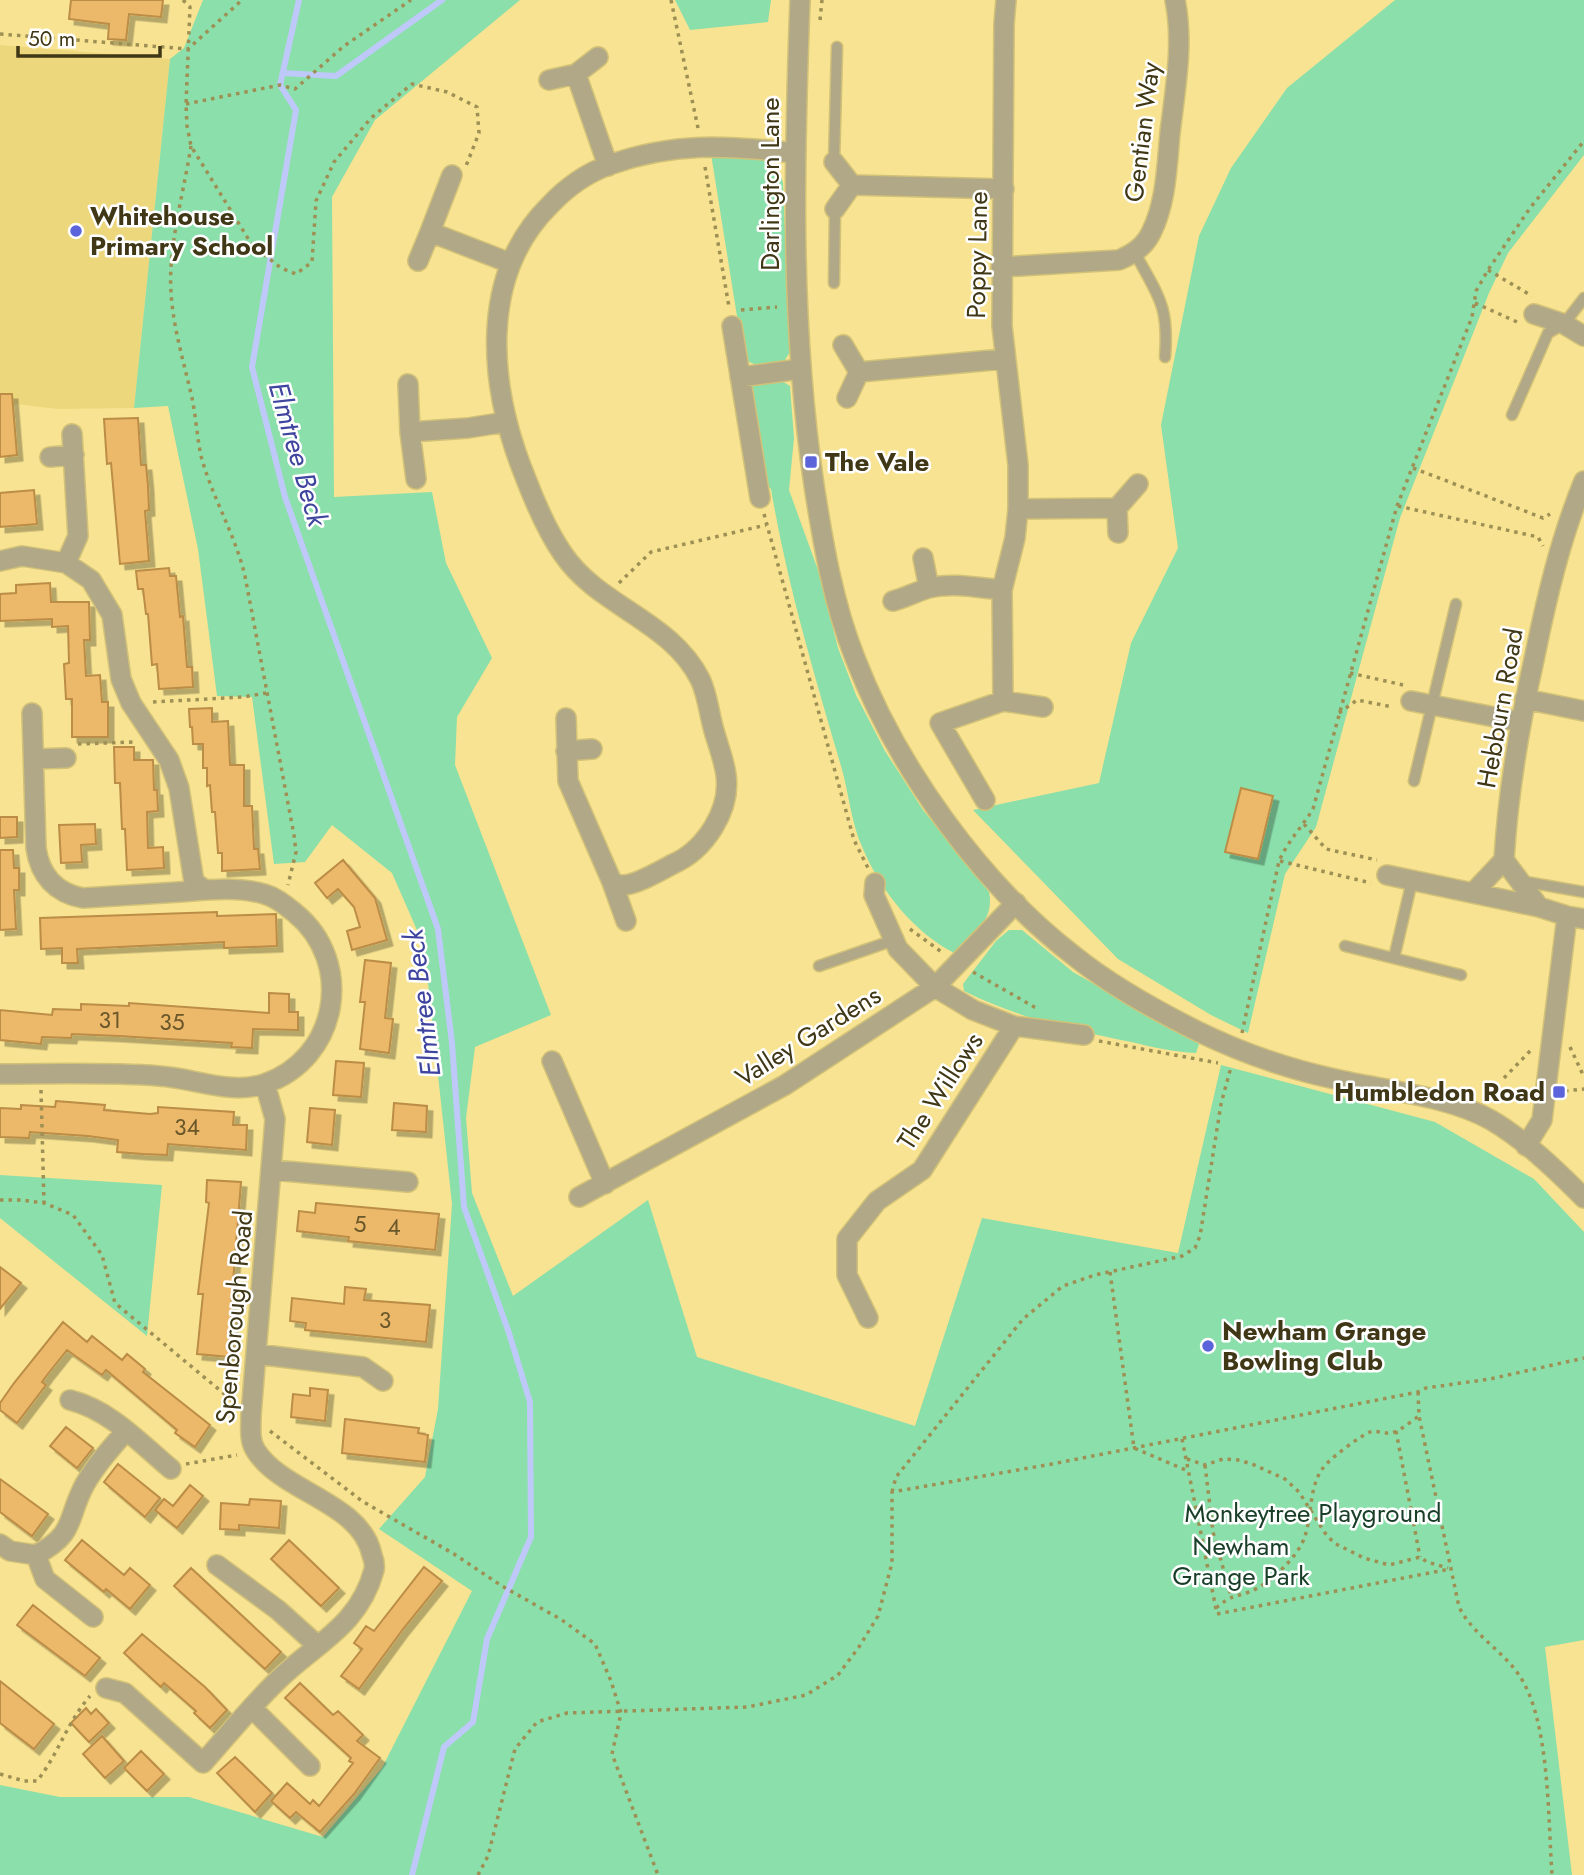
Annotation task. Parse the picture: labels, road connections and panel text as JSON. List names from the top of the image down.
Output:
{
  "streets": {
    "street": [
      "Gentian Way",
      "Darlington Lane",
      "Poppy Lane",
      "Hebburn Road",
      "Valley Gardens",
      "The Willows",
      "Spenborough Road"
    ]
  },
  "crossings": [
    ["Darlington Lane", "Valley Gardens"]
  ],
  "water": ["Elmtree Beck"],
  "parks": ["Monkeytree Playground", "Newham Grange Park"],
  "places": {
    "other": ["Whitehouse Primary School", "Newham Grange Bowling Club"],
    "transit": ["The Vale", "Humbledon Road"]
  },
  "house_numbers": [
    "31",
    "35",
    "34",
    "5",
    "4",
    "3"
  ],
  "scale_bar": "50 m"
}
